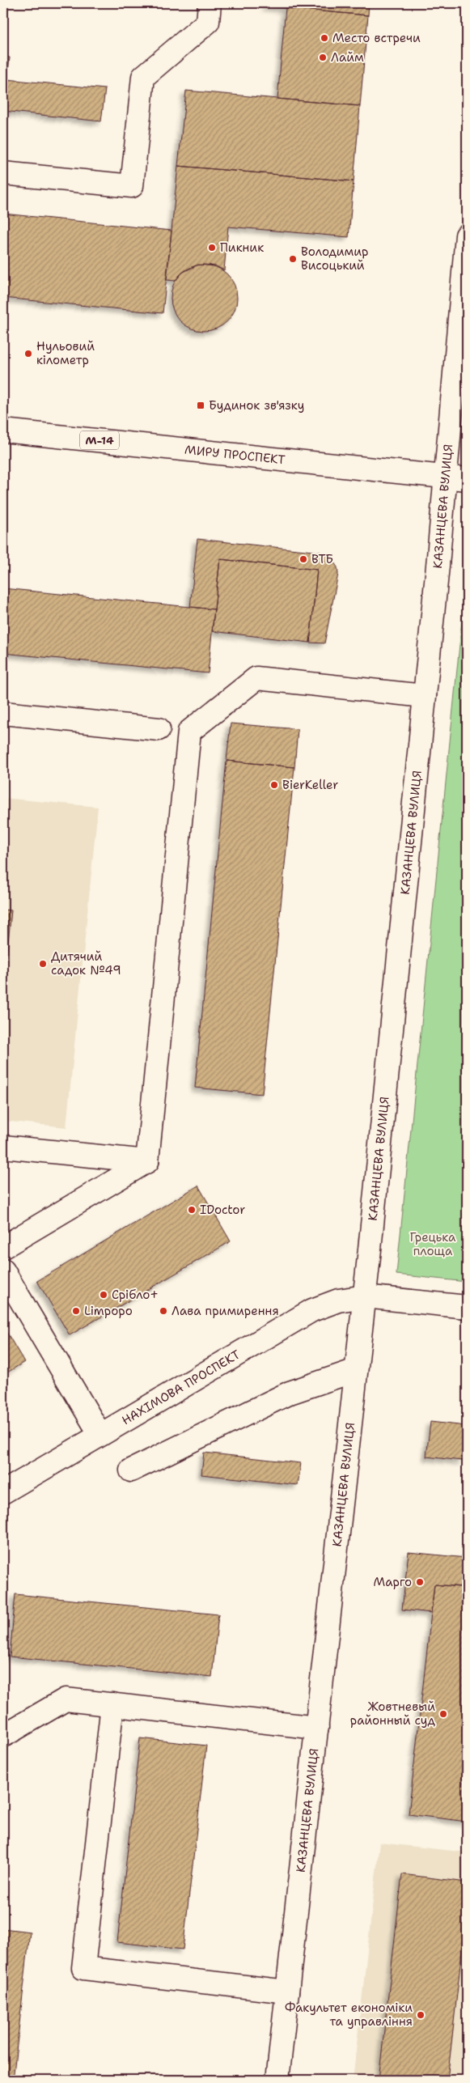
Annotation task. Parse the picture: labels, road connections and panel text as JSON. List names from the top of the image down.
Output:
{
  "streets": {
    "main road": [
      "М-14",
      "МИРУ ПРОСПЕКТ",
      "КАЗАНЦЕВА ВУЛИЦЯ",
      "НАХІМОВА ПРОСПЕКТ"
    ]
  },
  "crossings": [
    ["МИРУ ПРОСПЕКТ", "КАЗАНЦЕВА ВУЛИЦЯ"],
    ["КАЗАНЦЕВА ВУЛИЦЯ", "НАХІМОВА ПРОСПЕКТ"]
  ],
  "parks": ["Грецька площа"],
  "places": {
    "other": [
      "Место встречи",
      "Лайм",
      "Пикник",
      "Володимир Висоцький",
      "Нульовий кілометр",
      "ВТБ",
      "BierKeller",
      "Дитячий садок №49",
      "IDoctor",
      "Срібло+",
      "Limpopo",
      "Лава примирення",
      "Марго",
      "Жовтневый районный суд",
      "Факультет економіки та управління"
    ],
    "transit": ["Будинок зв'язку"]
  }
}
